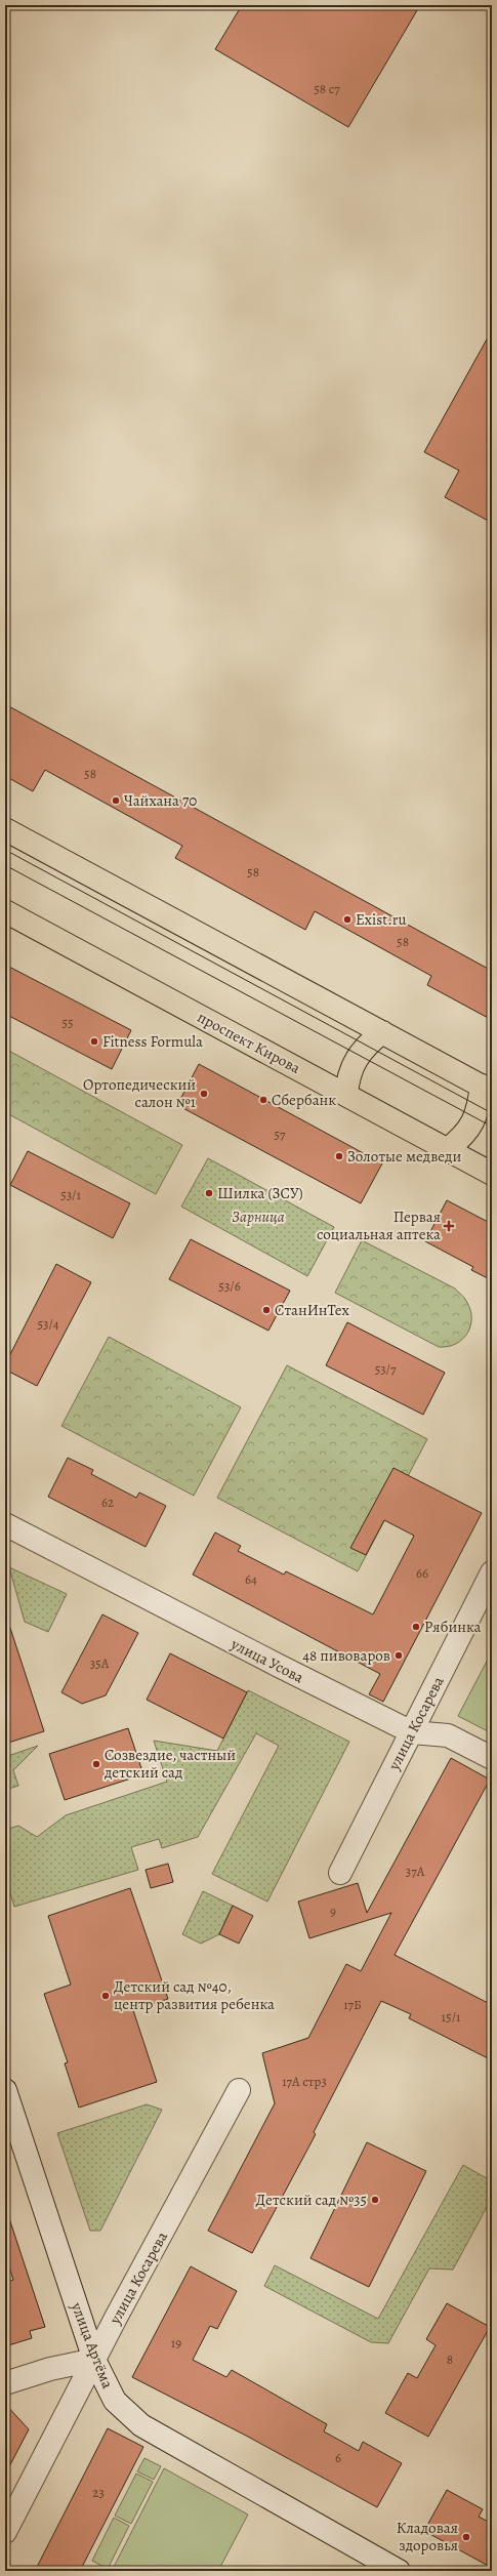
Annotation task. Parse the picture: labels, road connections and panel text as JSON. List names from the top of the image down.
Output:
{
  "streets": {
    "main road": ["проспект Кирова"],
    "street": ["улица Усова", "улица Косарева", "улица Артёма"]
  },
  "crossings": [
    ["улица Усова", "улица Косарева"],
    ["улица Косарева", "улица Артёма"]
  ],
  "parks": ["Зарница"],
  "places": {
    "other": [
      "Чайхана 70",
      "Exist.ru",
      "Fitness Formula",
      "Ортопедический салон №1",
      "Сбербанк",
      "Золотые медведи",
      "Шилка (ЗСУ)",
      "СтанИнТех",
      "Рябинка",
      "48 пивоваров",
      "Созвездие, частный детский сад",
      "Детский сад №40, центр развития ребенка",
      "Детский сад №35",
      "Кладовая здоровья"
    ],
    "health": ["Первая социальная аптека"]
  },
  "house_numbers": [
    "58 с7",
    "58",
    "58",
    "58",
    "55",
    "57",
    "53/1",
    "53/6",
    "53/4",
    "53/7",
    "62",
    "66",
    "64",
    "35А",
    "37А",
    "9",
    "17Б",
    "15/1",
    "17А стр3",
    "19",
    "8",
    "6",
    "23"
  ]
}
